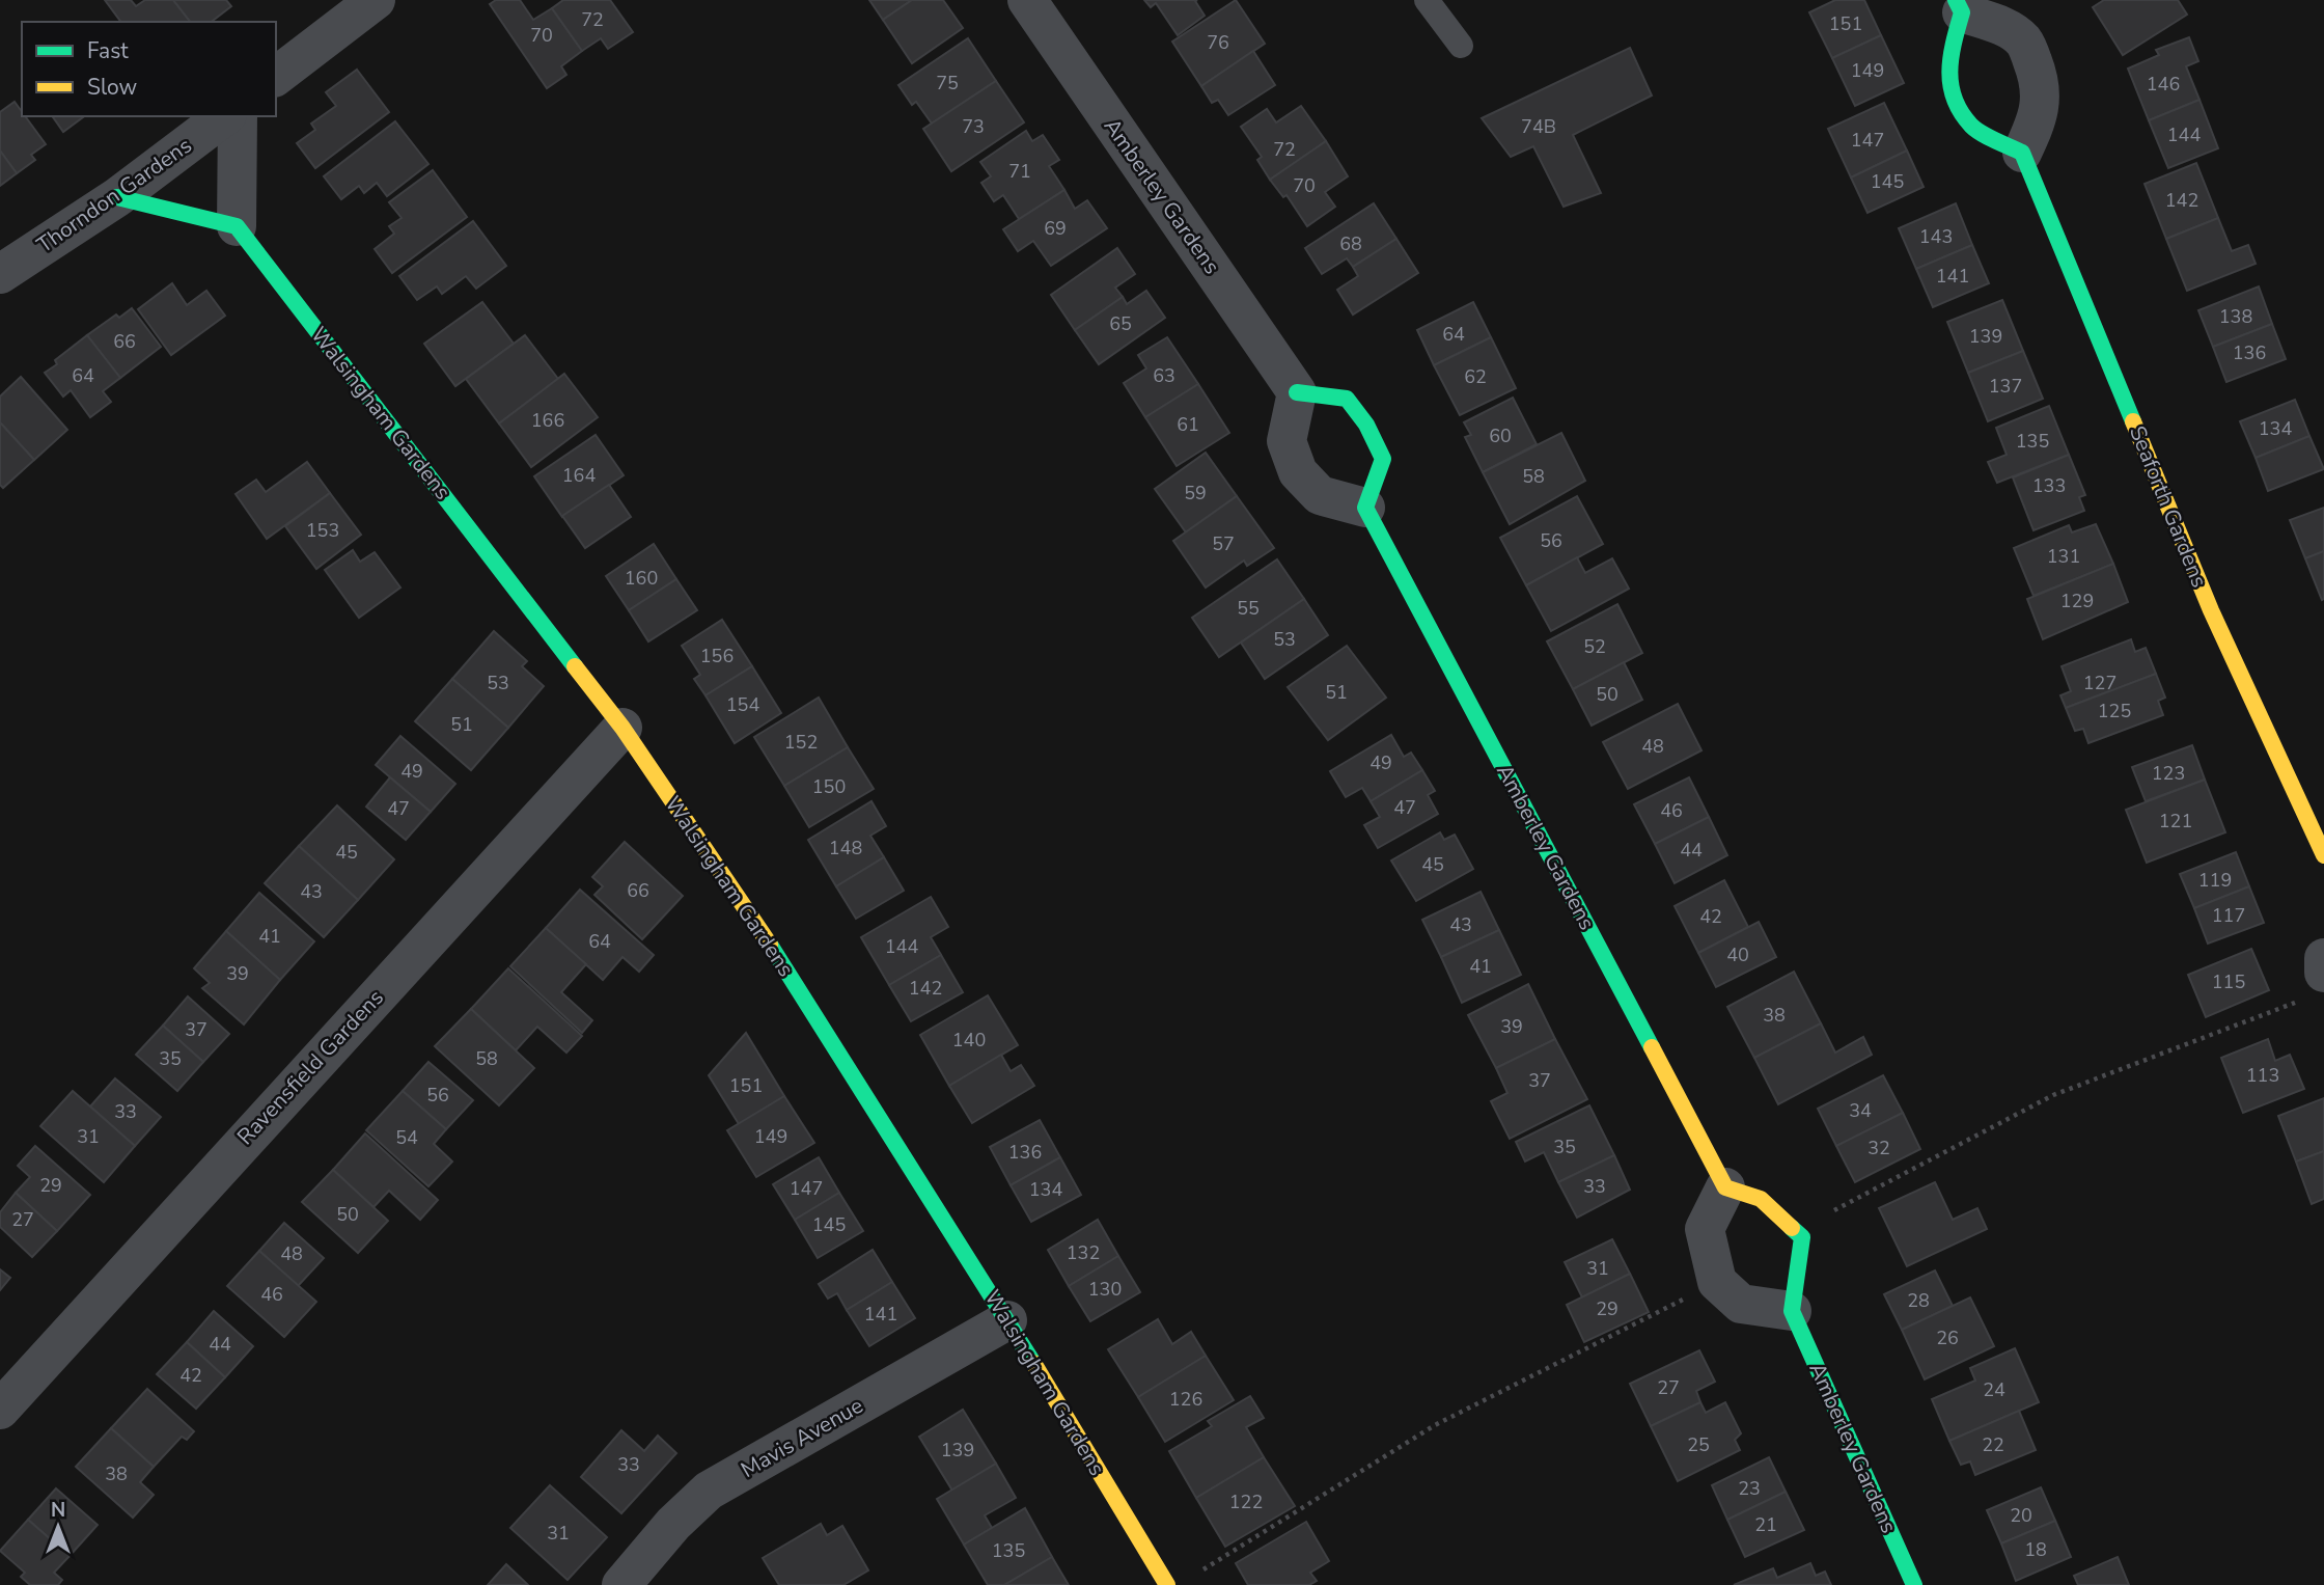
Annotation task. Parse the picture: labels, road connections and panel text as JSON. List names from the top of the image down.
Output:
{
  "streets": {
    "street": [
      "Thorndon Gardens",
      "Amberley Gardens",
      "Walsingham Gardens",
      "Seaforth Gardens",
      "Ravensfield Gardens",
      "Mavis Avenue"
    ]
  },
  "crossings": [
    ["Walsingham Gardens", "Ravensfield Gardens"],
    ["Walsingham Gardens", "Mavis Avenue"]
  ],
  "house_numbers": [
    "72",
    "151",
    "70",
    "76",
    "149",
    "75",
    "146",
    "73",
    "74B",
    "144",
    "147",
    "72",
    "71",
    "145",
    "70",
    "142",
    "69",
    "143",
    "68",
    "141",
    "138",
    "65",
    "64",
    "139",
    "66",
    "136",
    "64",
    "63",
    "62",
    "137",
    "166",
    "61",
    "134",
    "60",
    "135",
    "164",
    "58",
    "133",
    "59",
    "153",
    "56",
    "57",
    "131",
    "160",
    "129",
    "55",
    "53",
    "52",
    "156",
    "53",
    "127",
    "51",
    "50",
    "154",
    "125",
    "51",
    "152",
    "48",
    "49",
    "49",
    "123",
    "150",
    "47",
    "47",
    "46",
    "121",
    "148",
    "44",
    "45",
    "45",
    "119",
    "66",
    "43",
    "117",
    "42",
    "43",
    "41",
    "64",
    "144",
    "40",
    "41",
    "39",
    "115",
    "142",
    "38",
    "39",
    "37",
    "140",
    "35",
    "58",
    "113",
    "37",
    "151",
    "56",
    "34",
    "33",
    "31",
    "149",
    "54",
    "35",
    "32",
    "136",
    "29",
    "33",
    "147",
    "134",
    "50",
    "27",
    "145",
    "132",
    "48",
    "31",
    "130",
    "46",
    "28",
    "29",
    "141",
    "26",
    "44",
    "42",
    "27",
    "24",
    "126",
    "25",
    "22",
    "139",
    "33",
    "38",
    "23",
    "122",
    "20",
    "21",
    "31",
    "18",
    "135"
  ],
  "legend": ["Fast", "Slow"],
  "north": "top"
}
